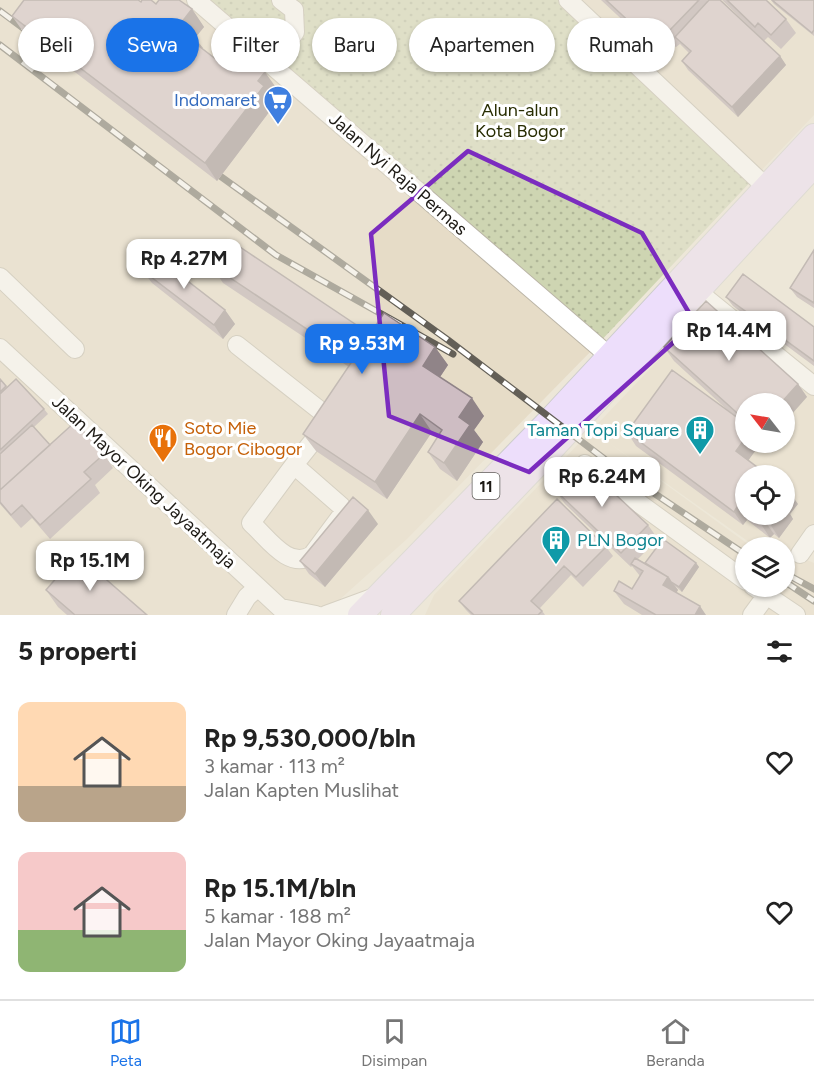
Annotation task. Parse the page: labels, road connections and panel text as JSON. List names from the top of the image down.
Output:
{
  "streets": {
    "main road": ["11"],
    "street": ["Jalan Nyi Raja Permas", "Jalan Mayor Oking Jayaatmaja"]
  },
  "parks": ["Alun-alun Kota Bogor"],
  "places": {
    "supermarket": ["Indomaret"],
    "building": ["Taman Topi Square", "PLN Bogor"],
    "restaurant": ["Soto Mie Bogor Cibogor"]
  },
  "north": "top left",
  "page": {
    "chip": [
      "Beli",
      "Sewa",
      "Filter",
      "Baru",
      "Apartemen",
      "Rumah"
    ],
    "price": [
      "Rp 4.27M",
      "Rp 14.4M",
      "Rp 9.53M",
      "Rp 6.24M",
      "Rp 15.1M"
    ],
    "heading": "5 properti",
    "list": [
      {
        "name": "Rp 9,530,000/bln",
        "note": "3 kamar · 113 m² · Jalan Kapten Muslihat"
      },
      {
        "name": "Rp 15.1M/bln",
        "note": "5 kamar · 188 m² · Jalan Mayor Oking Jayaatmaja"
      }
    ],
    "tabs": ["Peta", "Disimpan", "Beranda"]
  }
}
